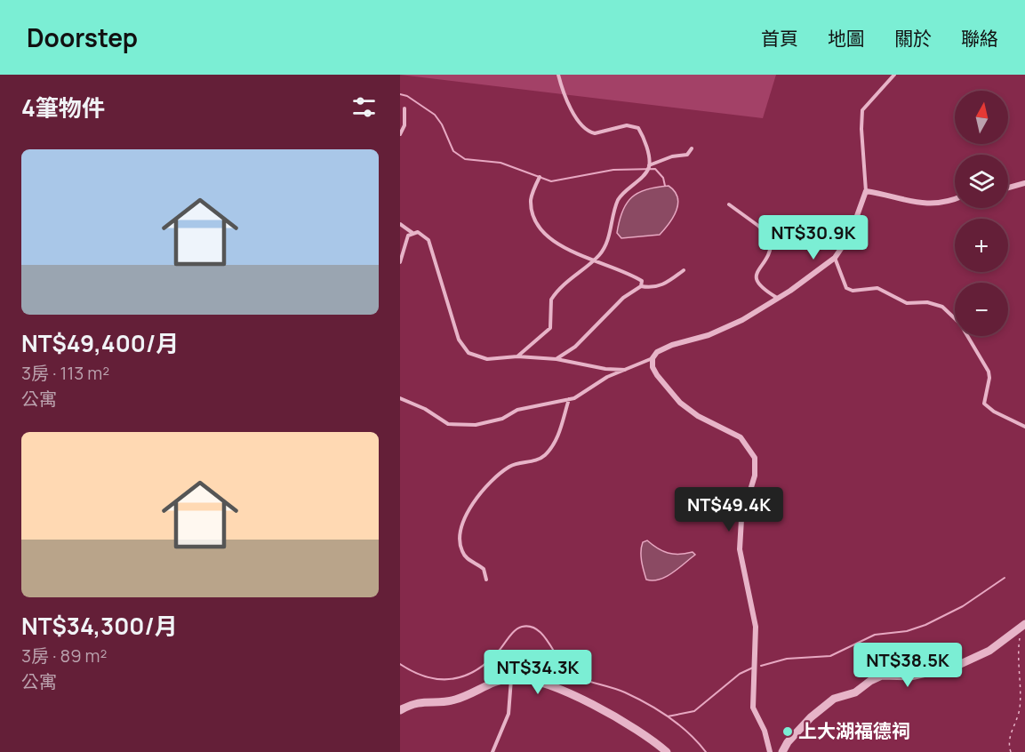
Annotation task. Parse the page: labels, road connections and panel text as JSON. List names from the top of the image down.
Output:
{
  "places": ["上大湖福德祠"],
  "north": "top",
  "page": {
    "header": "Doorstep",
    "nav": [
      "首頁",
      "地圖",
      "關於",
      "聯絡"
    ],
    "heading": "4筆物件",
    "map_buttons": ["+", "−"],
    "list": [
      {
        "name": "NT$49,400/月",
        "note": "3房 · 113 m² · 公寓"
      },
      {
        "name": "NT$34,300/月",
        "note": "3房 · 89 m² · 公寓"
      }
    ],
    "price": [
      "NT$30.9K",
      "NT$49.4K",
      "NT$38.5K",
      "NT$34.3K"
    ]
  }
}
